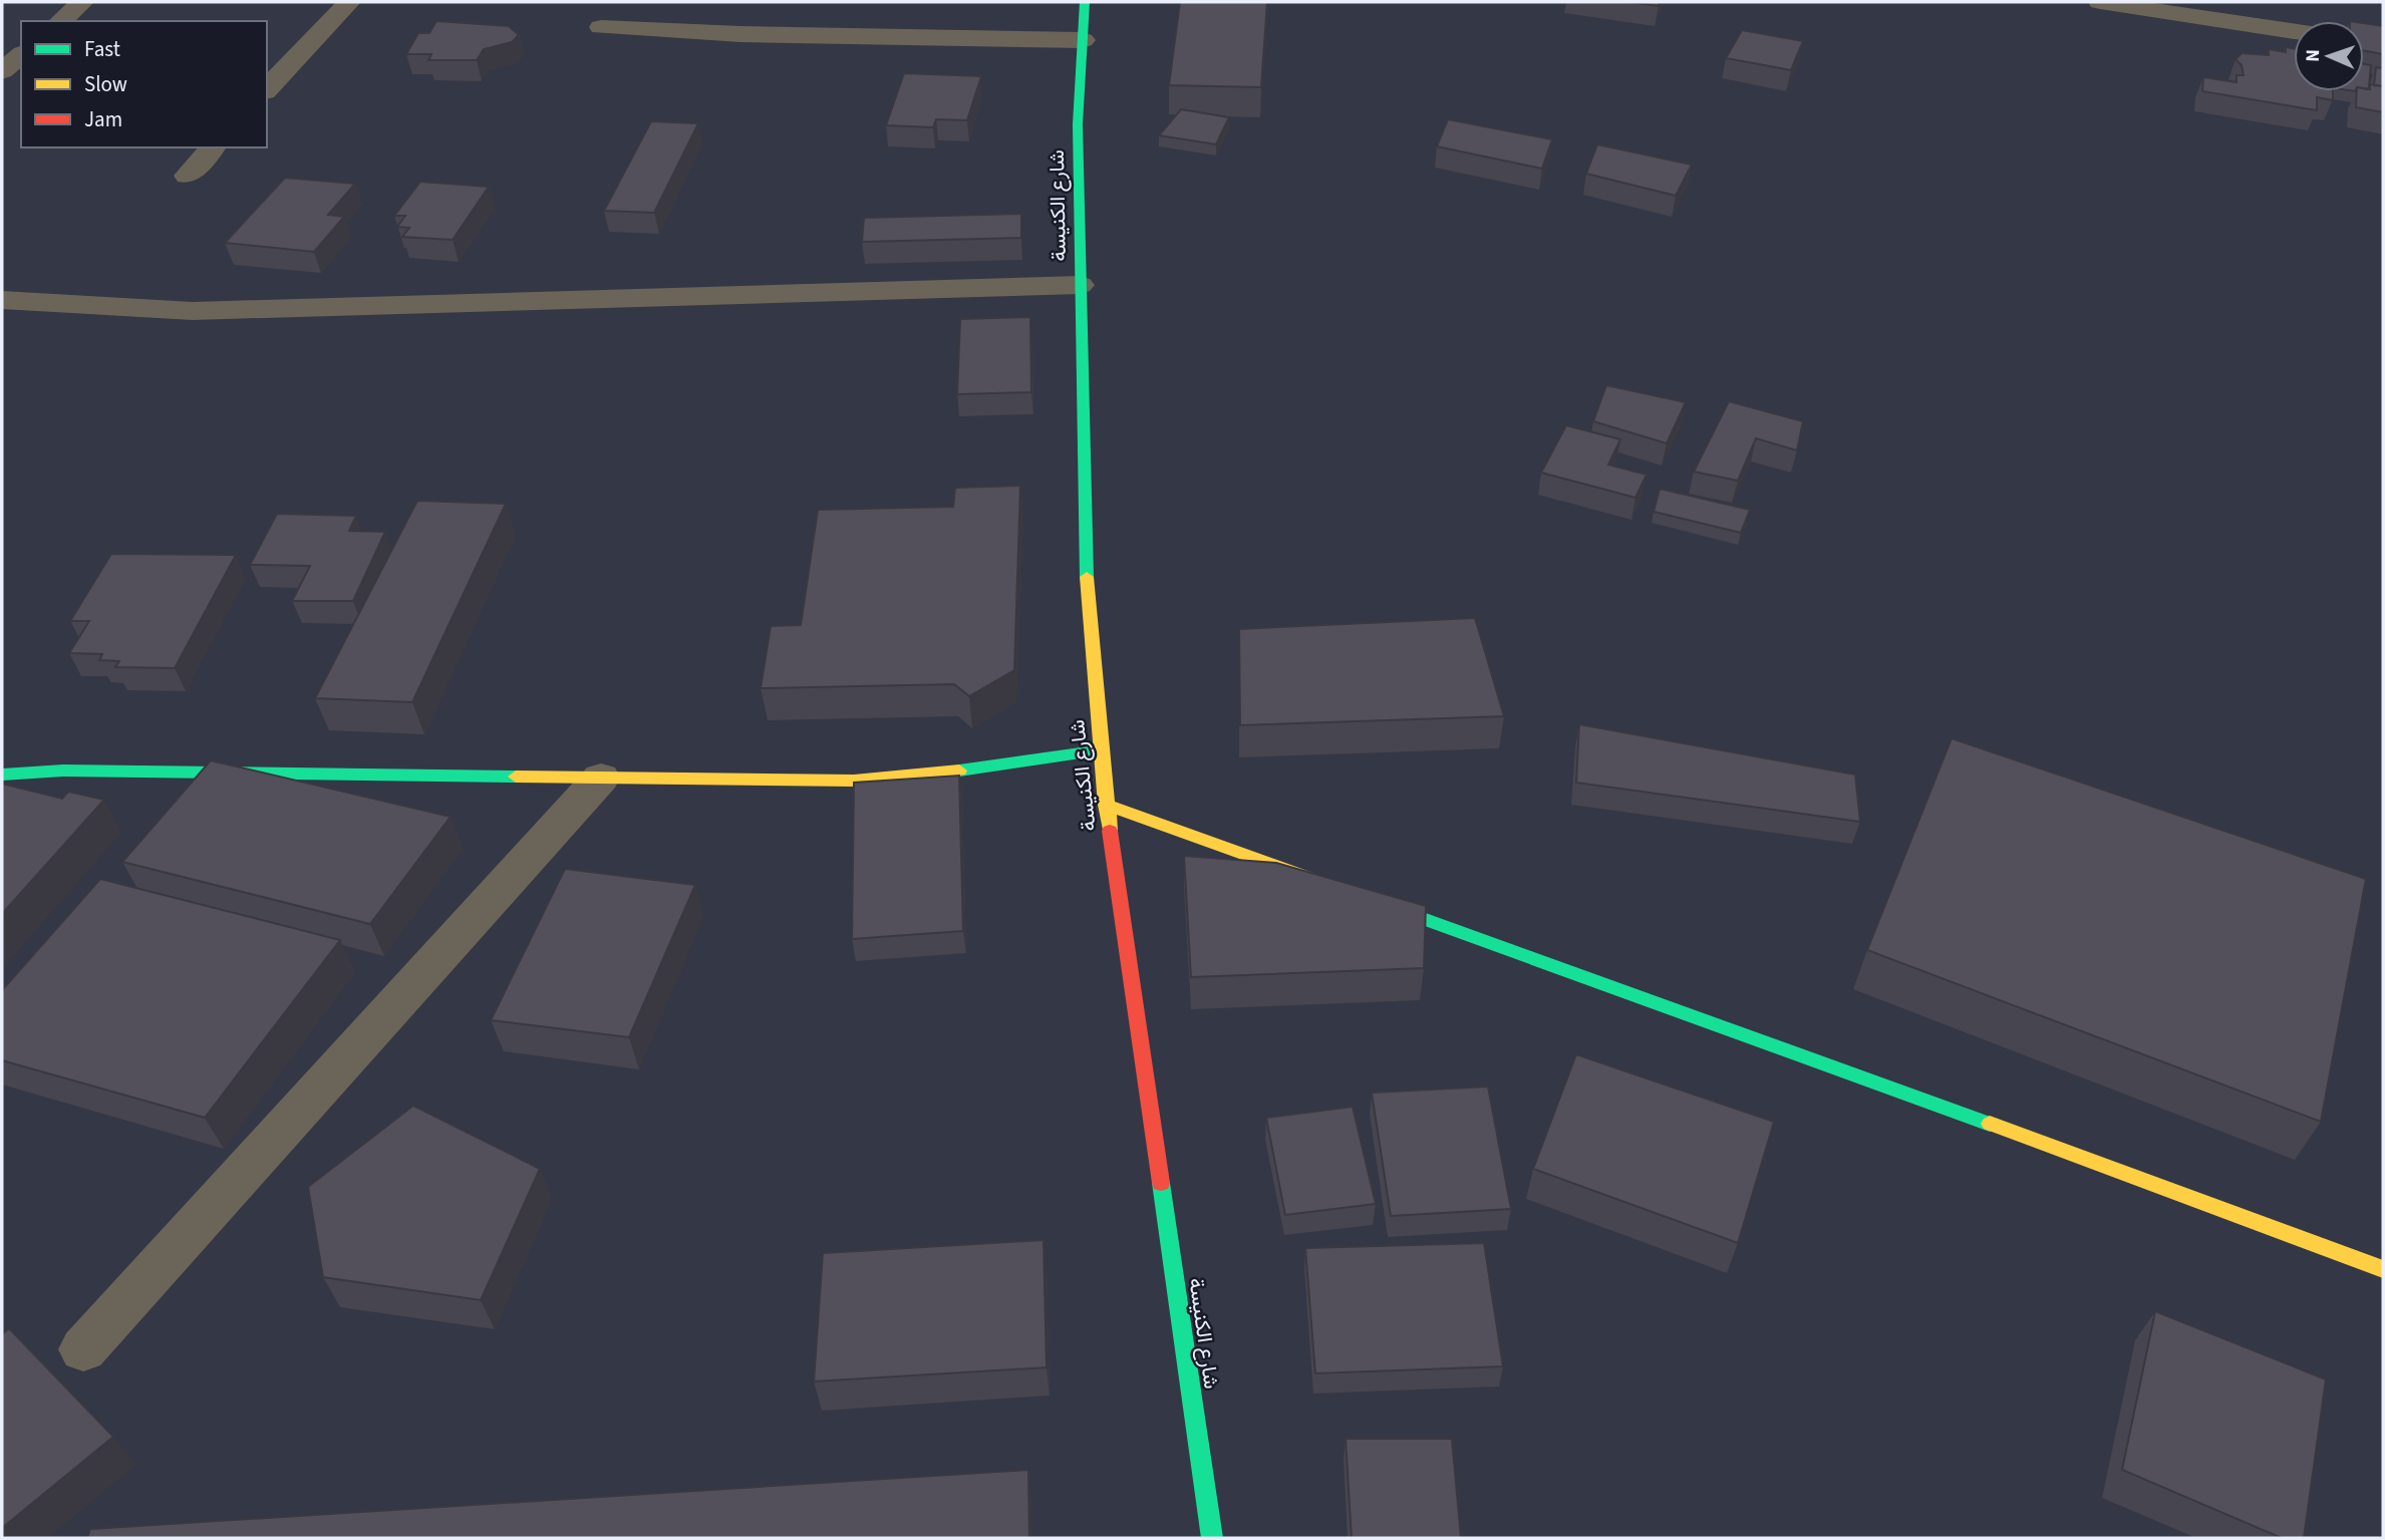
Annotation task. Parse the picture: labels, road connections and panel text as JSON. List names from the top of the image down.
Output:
{
  "streets": {
    "main road": ["شارع الكنيسة"]
  },
  "legend": ["Fast", "Slow", "Jam"],
  "north": "left"
}
